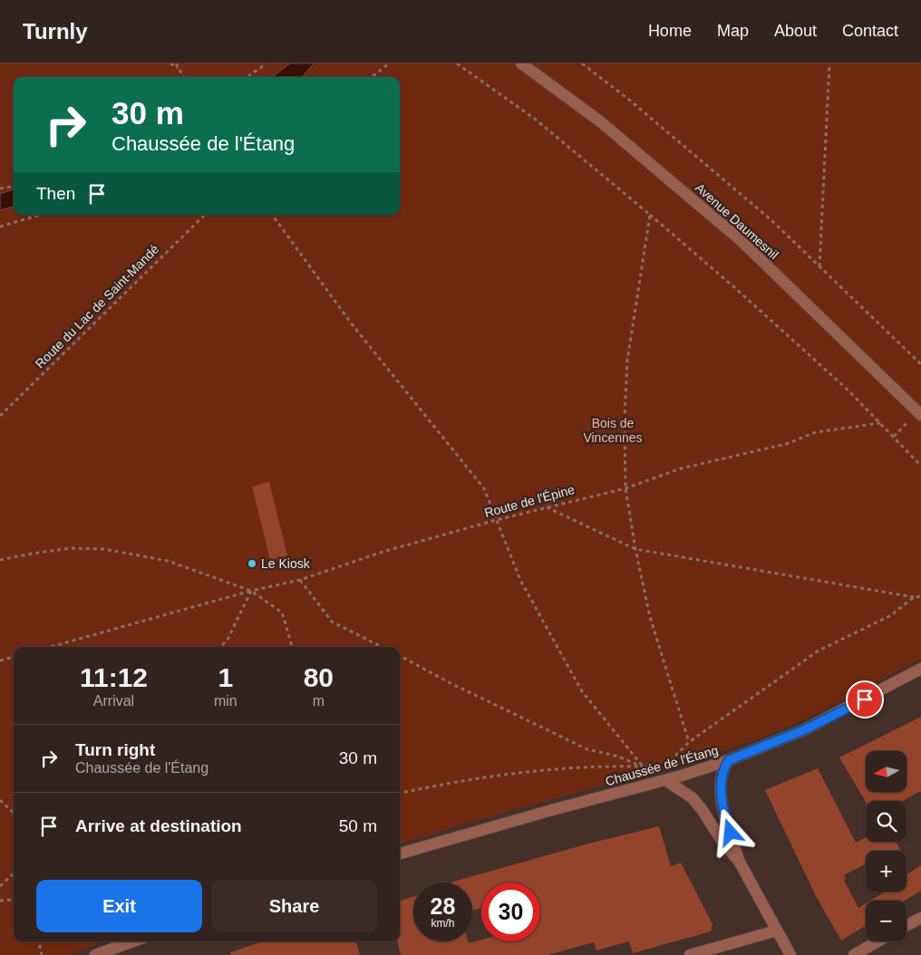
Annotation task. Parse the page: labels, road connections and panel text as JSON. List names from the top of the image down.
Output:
{
  "streets": {
    "street": ["Avenue Daumesnil", "Chaussée de l'Étang"],
    "path": ["Route du Lac de Saint-Mandé", "Route de l'Épine"]
  },
  "parks": ["Bois de Vincennes"],
  "places": ["Le Kiosk"],
  "north": "left",
  "page": {
    "header": "Turnly",
    "nav": [
      "Home",
      "Map",
      "About",
      "Contact"
    ],
    "turn": ["30 m", "Chaussée de l'Étang"],
    "then": "Then",
    "eta": [
      "11:12",
      "Arrival",
      "1",
      "min",
      "80",
      "m"
    ],
    "list": [
      {
        "name": "Turn right",
        "note": "Chaussée de l'Étang",
        "value": "30 m"
      },
      {
        "name": "Arrive at destination",
        "value": "50 m"
      }
    ],
    "map_buttons": ["+", "−"],
    "buttons": ["Exit", "Share"],
    "speed": "28 km/h",
    "limit": "30"
  }
}
